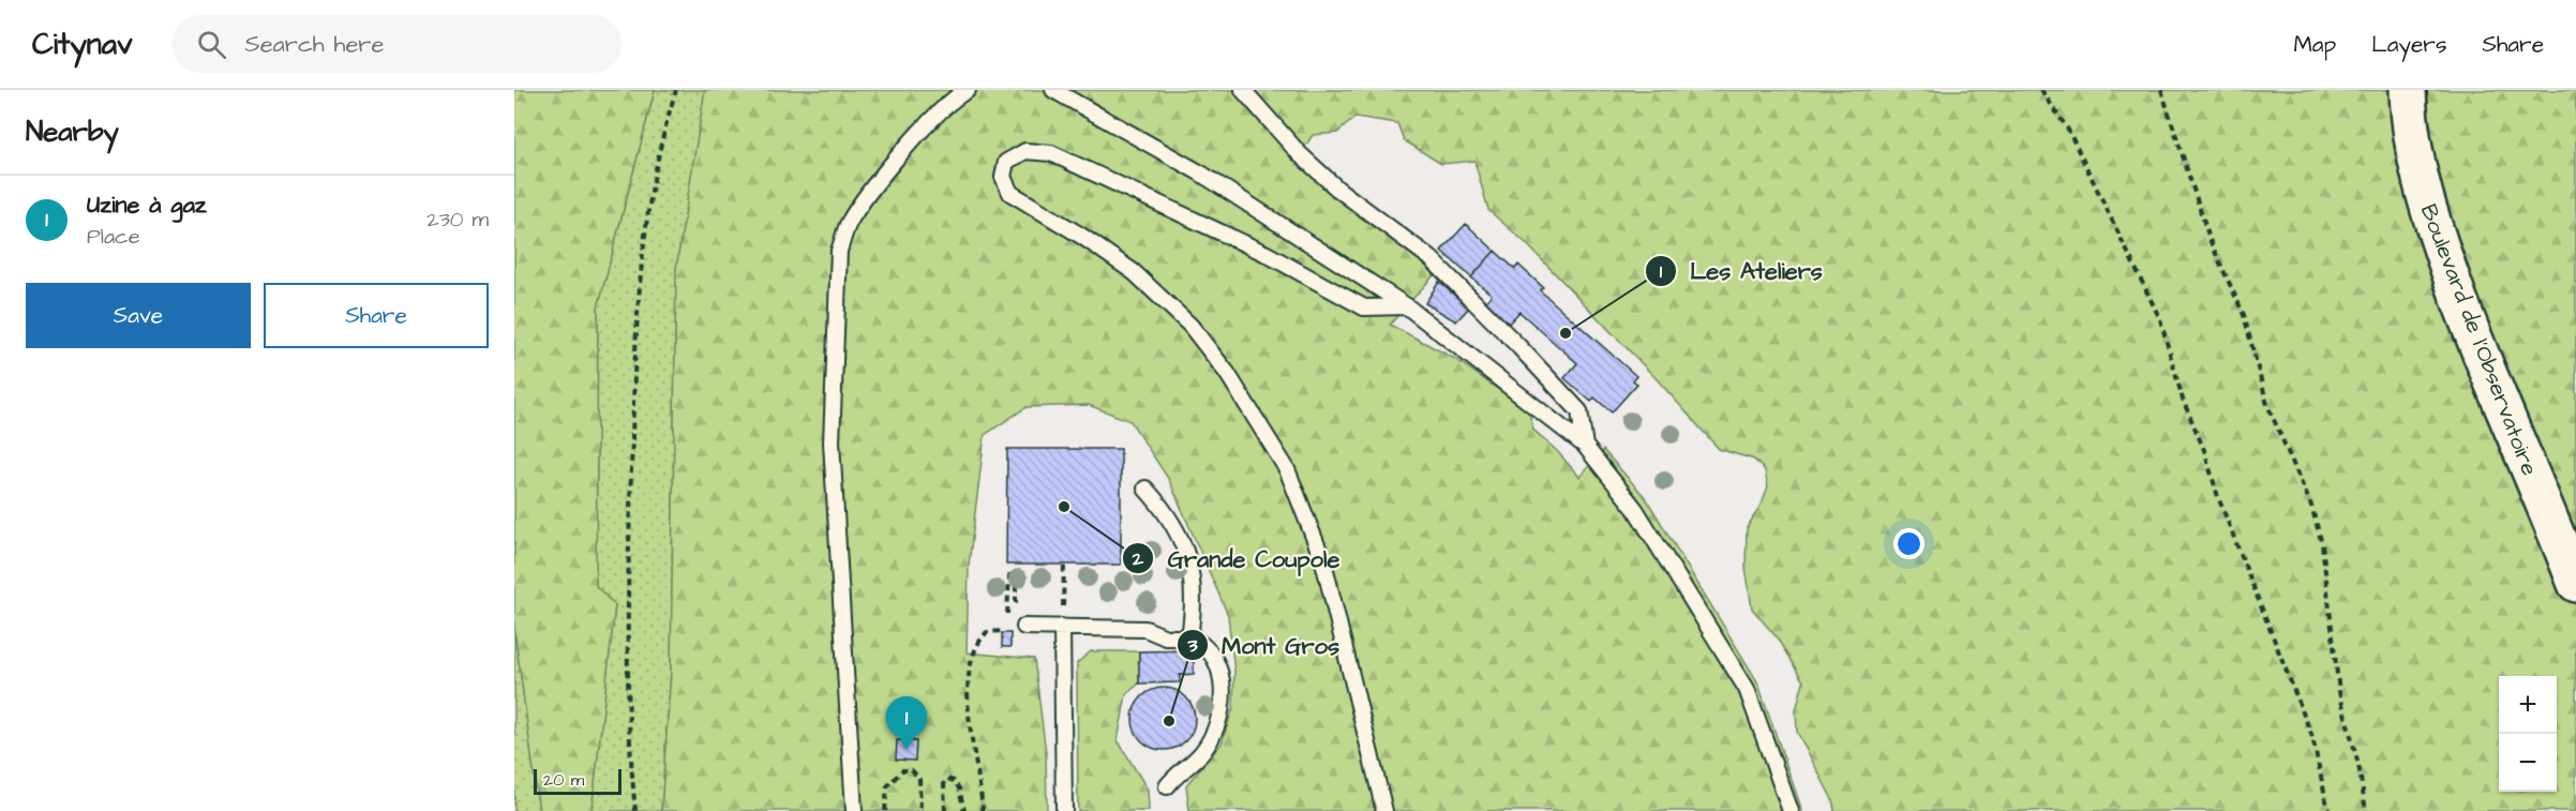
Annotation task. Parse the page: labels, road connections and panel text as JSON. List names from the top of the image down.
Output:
{
  "streets": {
    "main road": ["Boulevard de l'Observatoire"]
  },
  "places": ["Les Ateliers", "Grande Coupole", "Mont Gros"],
  "scale_bar": "20 m",
  "page": {
    "header": "Citynav",
    "search": "Search here",
    "nav": ["Map", "Layers", "Share"],
    "heading": "Nearby",
    "list": [
      {
        "mark": "1",
        "name": "Uzine à gaz",
        "note": "Place",
        "value": "230 m"
      }
    ],
    "buttons": ["Save", "Share"],
    "map_buttons": ["+", "−"],
    "pins": "1",
    "scale": "20 m"
  }
}
